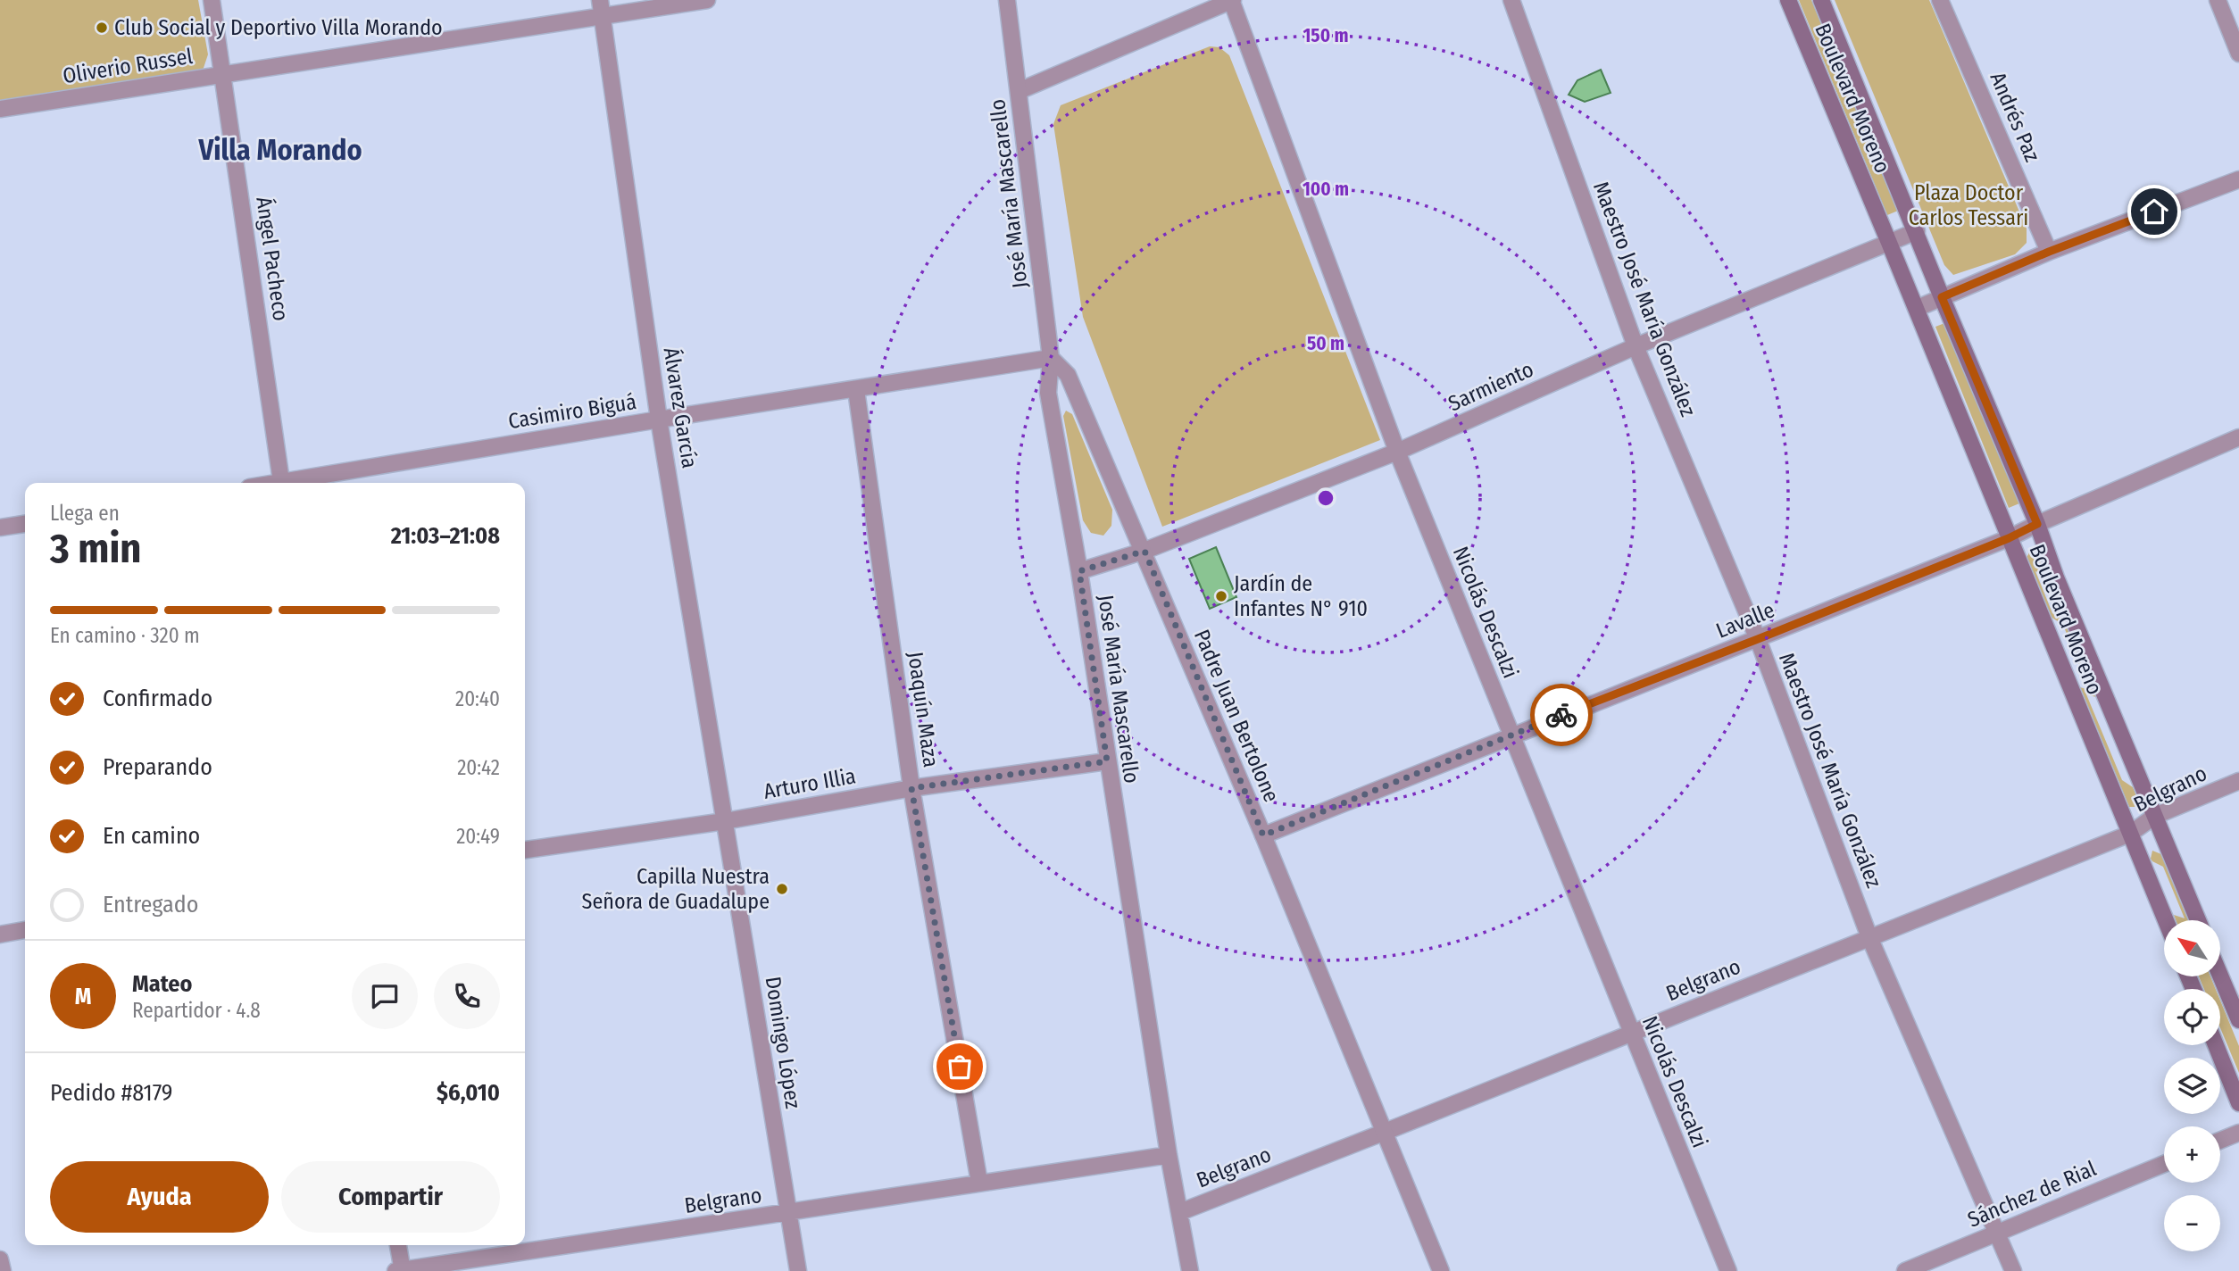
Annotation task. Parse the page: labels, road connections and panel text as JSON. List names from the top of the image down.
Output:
{
  "streets": {
    "main road": ["Boulevard Moreno"],
    "street": [
      "Oliverio Russel",
      "Andrés Paz",
      "José María Mascarello",
      "Ángel Pacheco",
      "Maestro José María González",
      "Sarmiento",
      "Álvarez García",
      "Casimiro Biguá",
      "Nicolás Descalzi",
      "Lavalle",
      "Joaquín Maza",
      "Padre Juan Bertolone",
      "Arturo Illia",
      "Belgrano",
      "Domingo López",
      "Sánchez de Rial"
    ]
  },
  "crossings": [
    ["Oliverio Russel", "Ángel Pacheco"],
    ["Oliverio Russel", "Álvarez García"],
    ["Boulevard Moreno", "Sarmiento"],
    ["Boulevard Moreno", "Lavalle"],
    ["Boulevard Moreno", "Belgrano"],
    ["José María Mascarello", "Sarmiento"],
    ["José María Mascarello", "Casimiro Biguá"],
    ["José María Mascarello", "Padre Juan Bertolone"],
    ["José María Mascarello", "Arturo Illia"],
    ["José María Mascarello", "Belgrano"],
    ["Maestro José María González", "Sarmiento"],
    ["Maestro José María González", "Lavalle"],
    ["Maestro José María González", "Belgrano"],
    ["Maestro José María González", "Sánchez de Rial"],
    ["Sarmiento", "Nicolás Descalzi"],
    ["Sarmiento", "Padre Juan Bertolone"],
    ["Álvarez García", "Casimiro Biguá"],
    ["Álvarez García", "Arturo Illia"],
    ["Álvarez García", "Domingo López"],
    ["Casimiro Biguá", "Joaquín Maza"],
    ["Casimiro Biguá", "Padre Juan Bertolone"],
    ["Nicolás Descalzi", "Lavalle"],
    ["Nicolás Descalzi", "Belgrano"],
    ["Lavalle", "Padre Juan Bertolone"],
    ["Joaquín Maza", "Arturo Illia"],
    ["Joaquín Maza", "Belgrano"],
    ["Padre Juan Bertolone", "Belgrano"],
    ["Arturo Illia", "Domingo López"],
    ["Belgrano", "Domingo López"]
  ],
  "districts": ["Villa Morando"],
  "parks": ["Plaza Doctor Carlos Tessari"],
  "places": ["Club Social y Deportivo Villa Morando", "Jardín de Infantes N° 910", "Capilla Nuestra Señora de Guadalupe"],
  "north": "top left",
  "page": {
    "heading": ["3 min", "Llega en", "21:03–21:08"],
    "panel": [
      "Mateo",
      "Repartidor · 4.8",
      "Pedido #8179",
      "$6,010"
    ],
    "bar": "En camino · 320 m",
    "list": [
      ["Confirmado", "20:40"],
      ["Preparando", "20:42"],
      ["En camino", "20:49"],
      "Entregado"
    ],
    "map_buttons": ["+", "−"],
    "round": "M",
    "buttons": ["Ayuda", "Compartir"]
  },
  "rings": ["150 m", "100 m", "50 m"]
}
